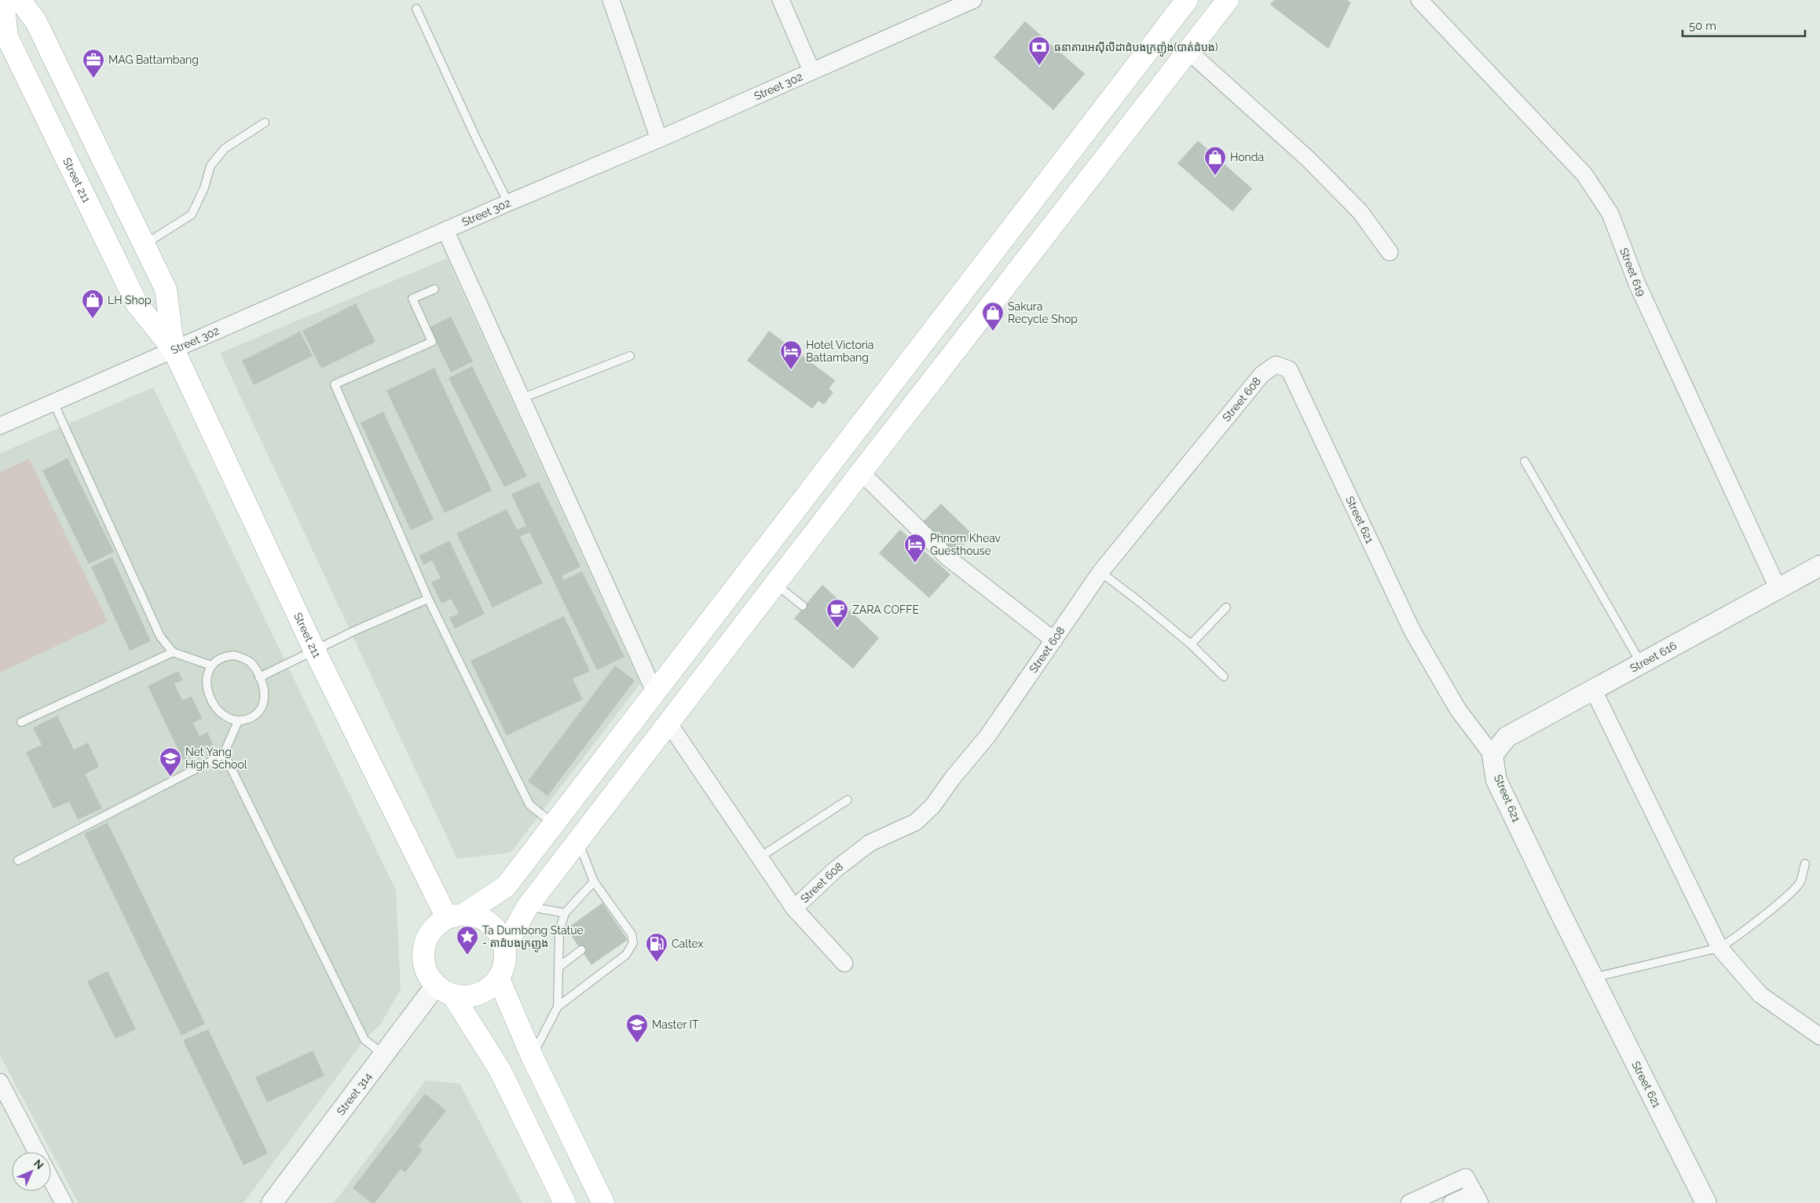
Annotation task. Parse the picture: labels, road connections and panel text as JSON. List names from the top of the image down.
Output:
{
  "streets": {
    "main road": ["Street 211"],
    "street": [
      "Street 302",
      "Street 619",
      "Street 608",
      "Street 621",
      "Street 616",
      "Street 314"
    ]
  },
  "crossings": [
    ["Street 302", "Street 211"],
    ["Street 211", "Street 314"],
    ["Street 619", "Street 616"],
    ["Street 608", "Street 621"],
    ["Street 621", "Street 616"]
  ],
  "places": {
    "bank": ["ធនាគារអេស៊ីលីដាដំបងក្រញ៉ូង(បាត់ដំបង)"],
    "office": ["MAG Battambang"],
    "shop": ["Honda", "LH Shop", "Sakura Recycle Shop"],
    "hotel": ["Hotel Victoria Battambang", "Phnom Kheav Guesthouse"],
    "cafe": ["ZARA COFFE"],
    "school or university": ["Net Yang High School", "Master IT"],
    "place": ["Ta Dumbong Statue - តាដំបងក្រញូង"],
    "fuel station": ["Caltex"]
  },
  "scale_bar": "50 m",
  "north": "top right"
}
